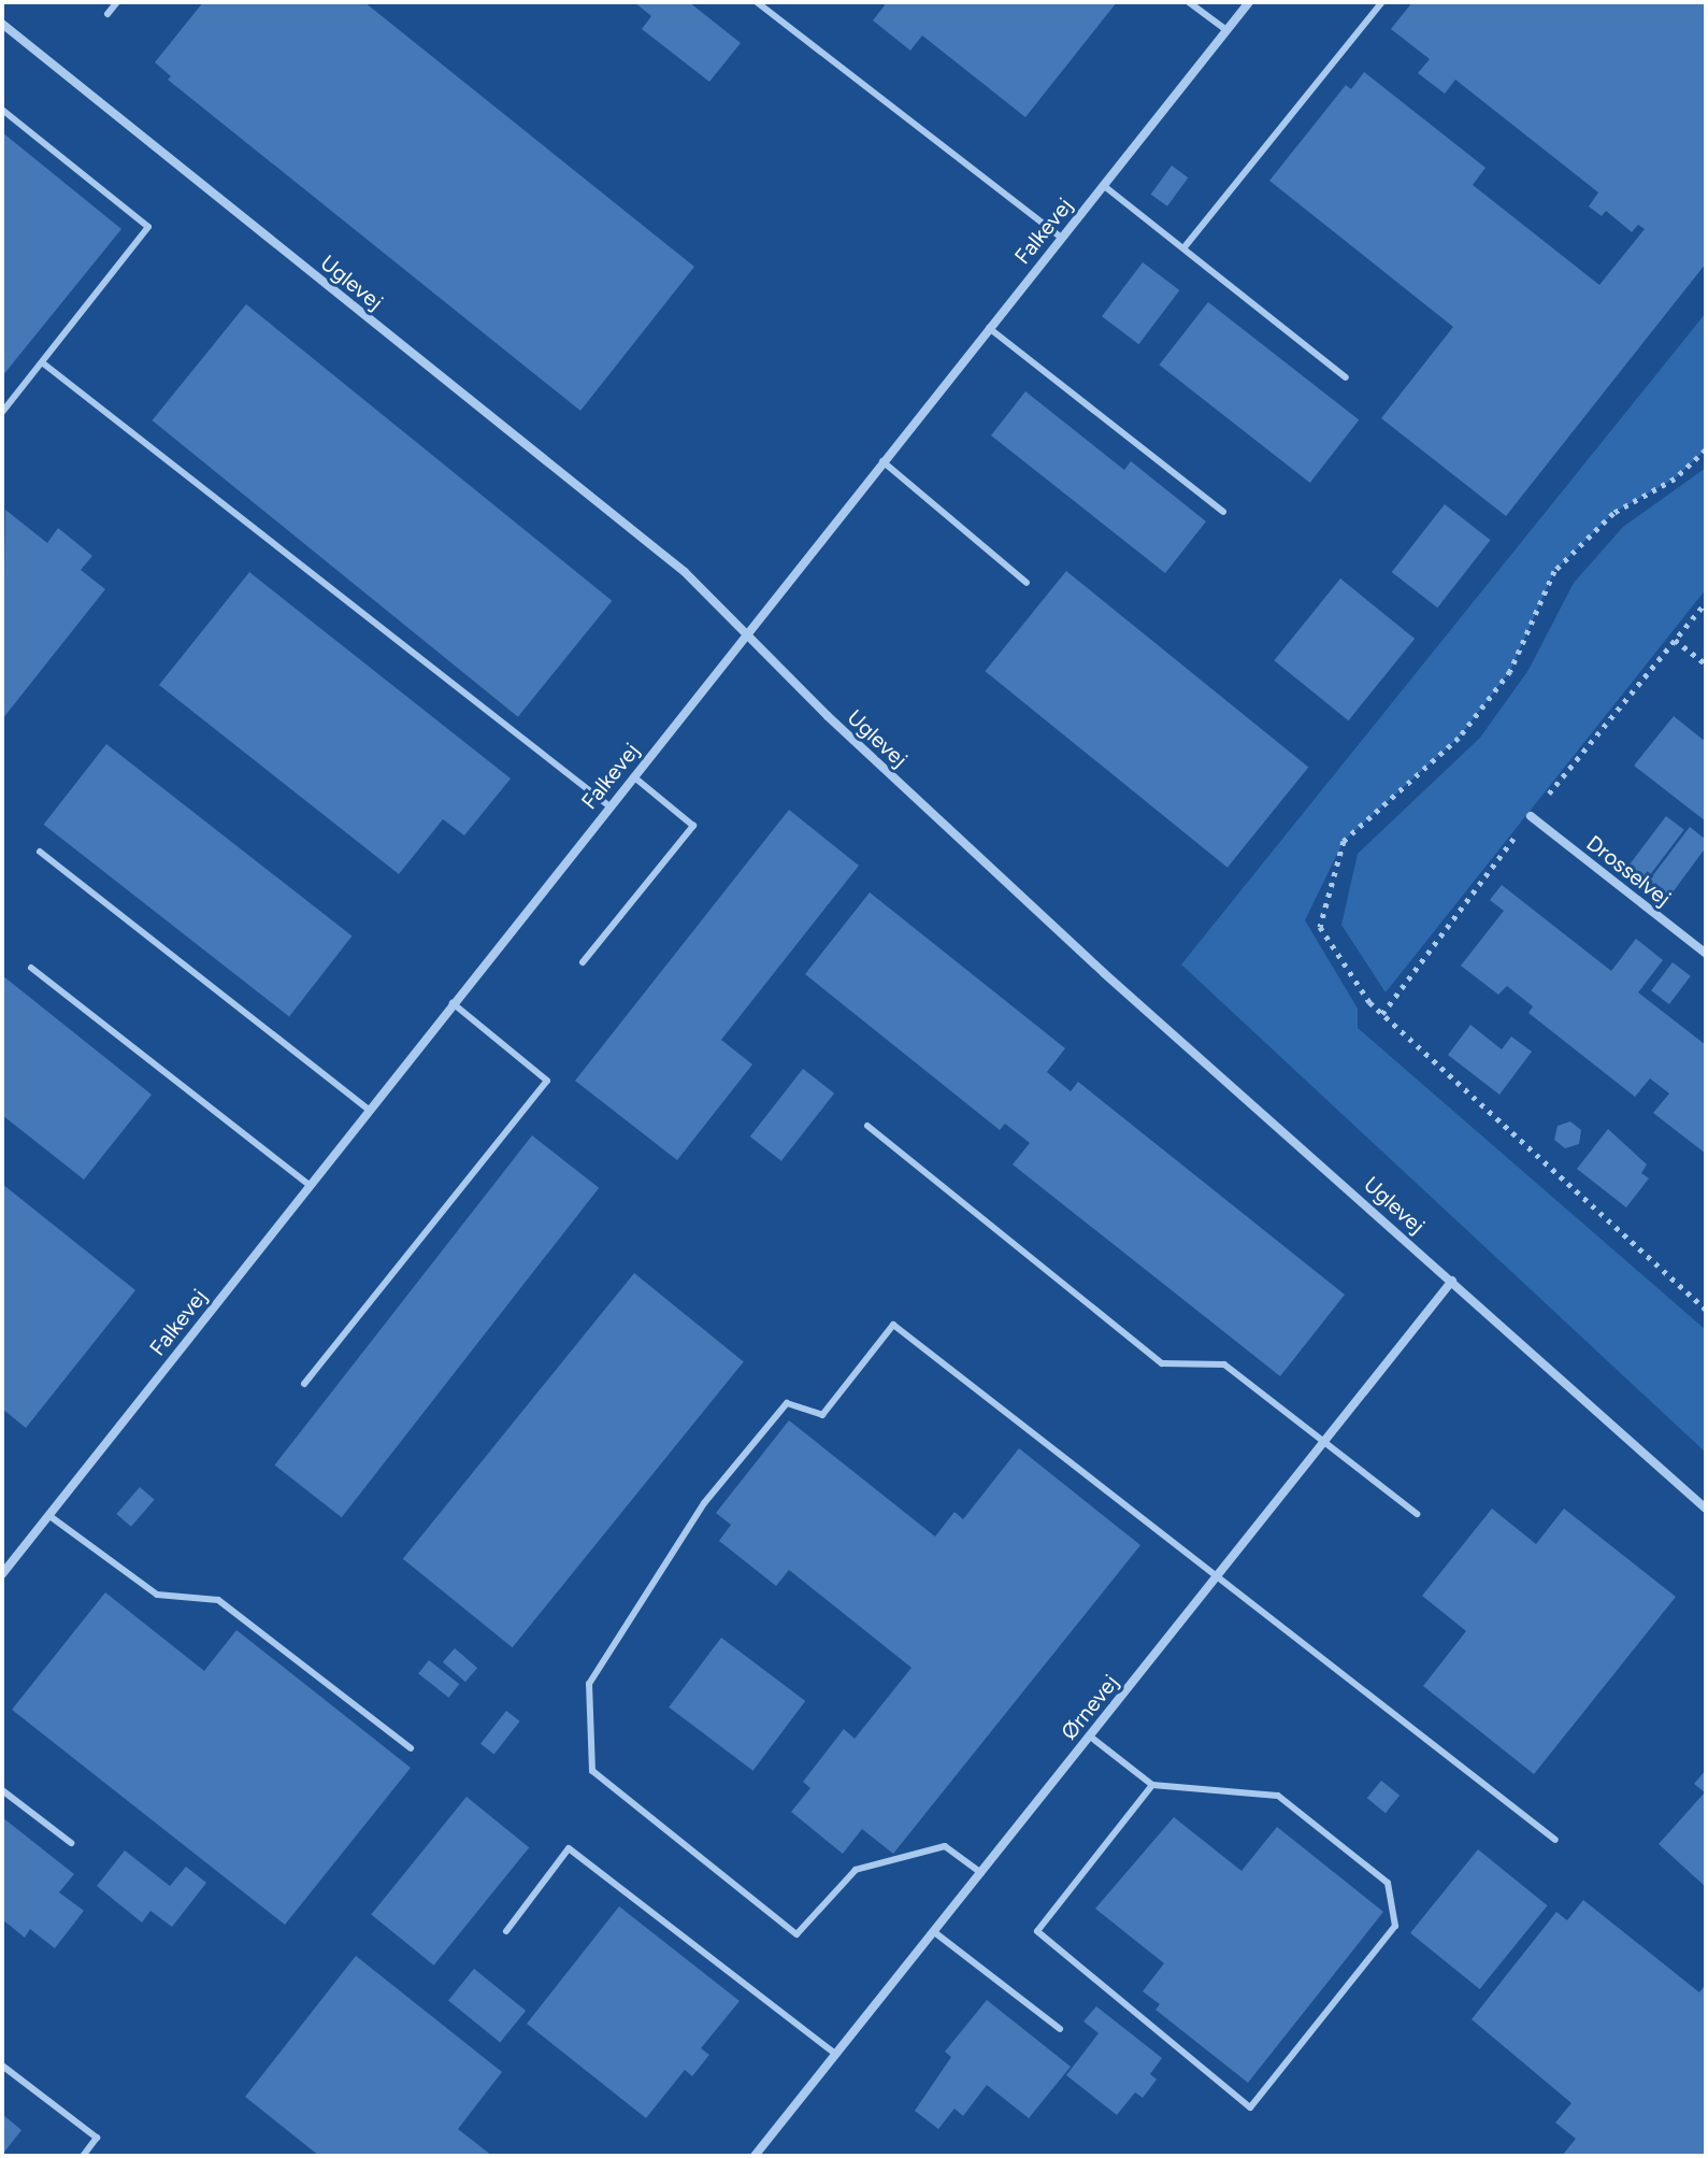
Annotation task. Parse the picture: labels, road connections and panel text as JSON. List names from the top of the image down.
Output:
{
  "streets": {
    "street": [
      "Falkevej",
      "Uglevej",
      "Drosselvej",
      "Ørnevej"
    ]
  },
  "crossings": [
    ["Falkevej", "Uglevej"],
    ["Uglevej", "Ørnevej"]
  ]
}
